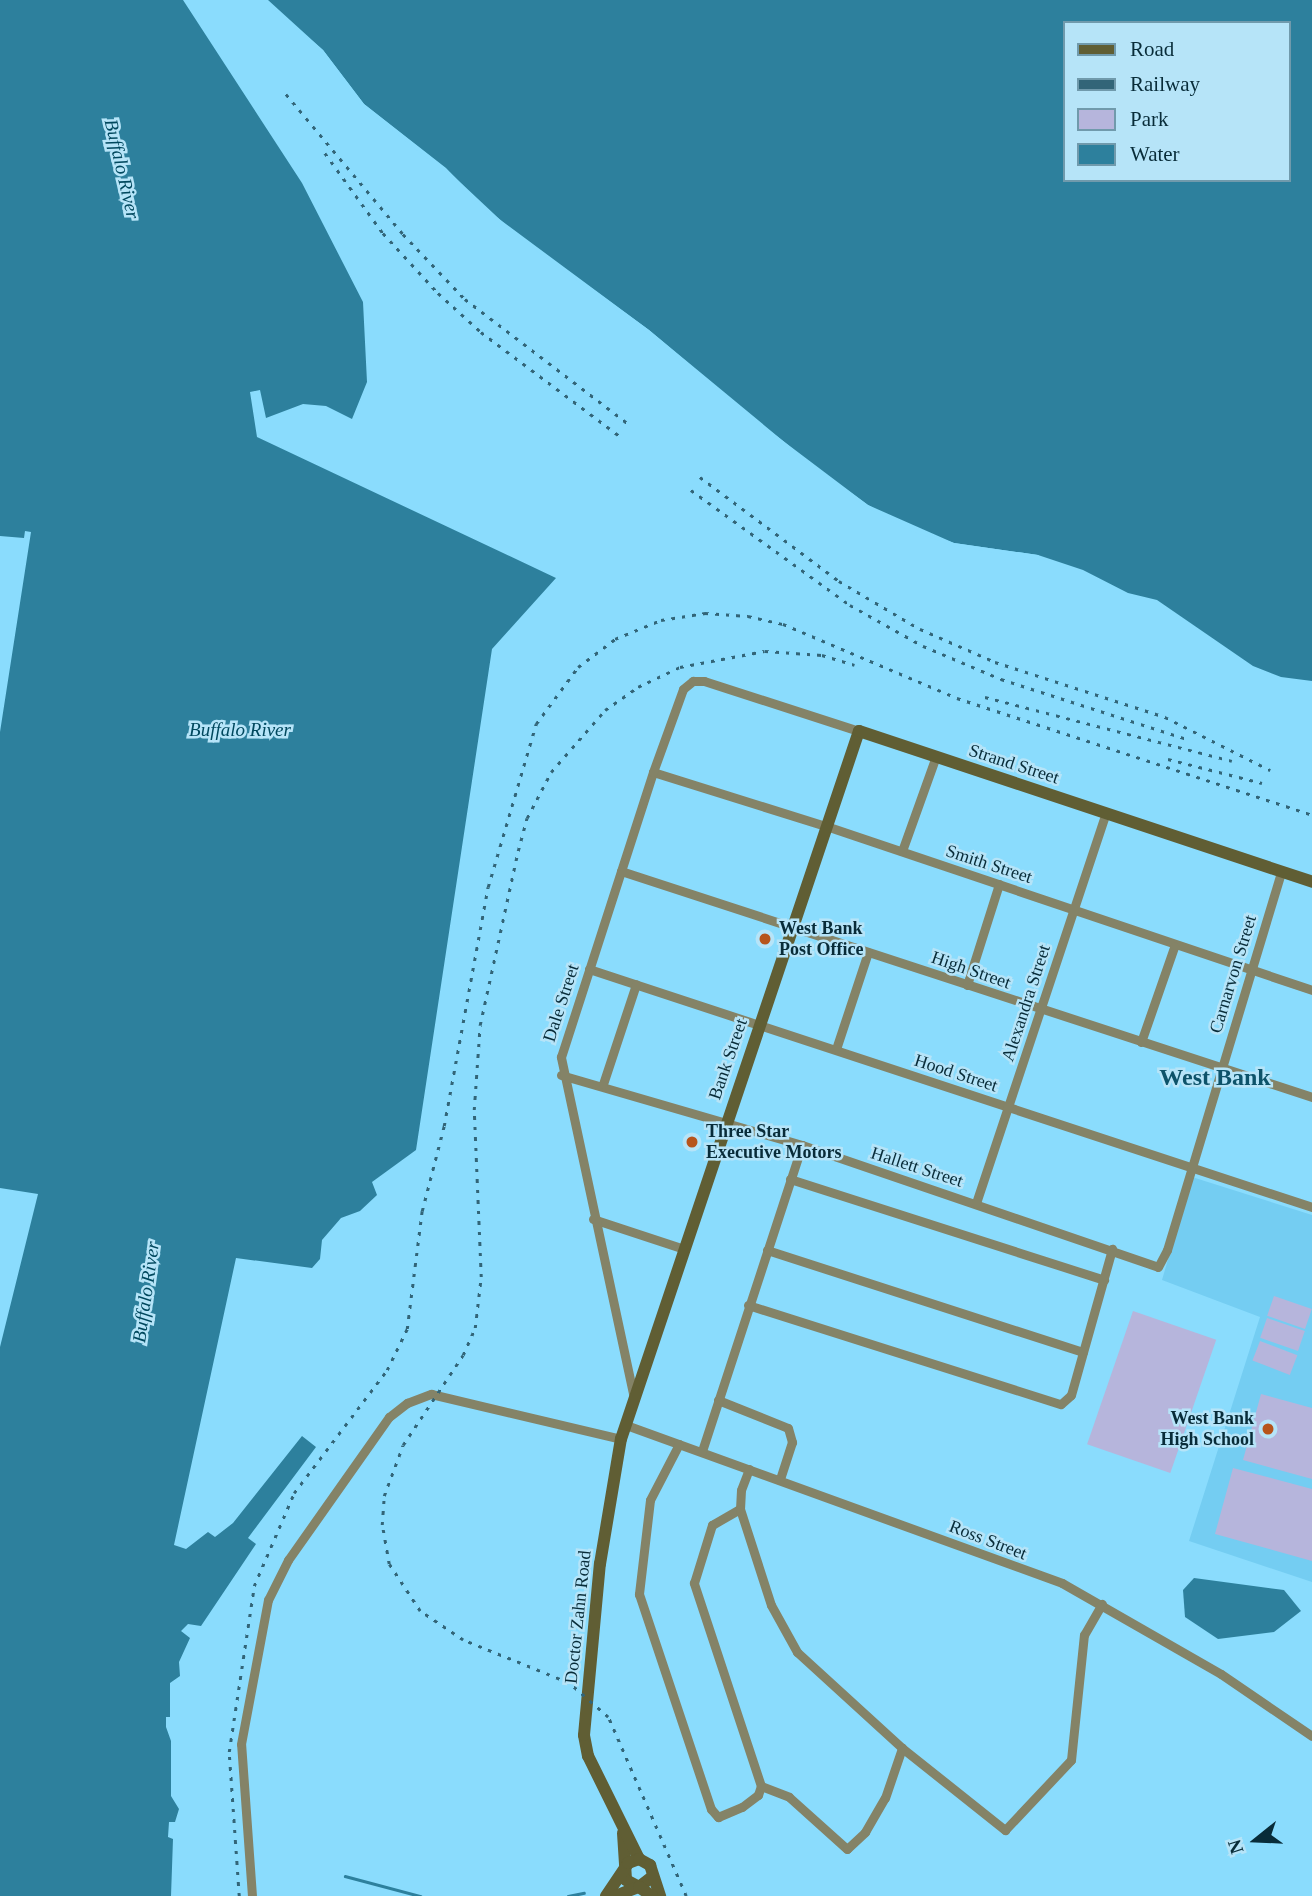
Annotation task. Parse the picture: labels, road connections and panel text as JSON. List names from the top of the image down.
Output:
{
  "streets": {
    "street": [
      "Strand Street",
      "Smith Street",
      "High Street",
      "Carnarvon Street",
      "Dale Street",
      "Alexandra Street",
      "Bank Street",
      "Hood Street",
      "Hallett Street",
      "Ross Street",
      "Doctor Zahn Road"
    ]
  },
  "crossings": [
    ["Strand Street", "Carnarvon Street"],
    ["Strand Street", "Dale Street"],
    ["Strand Street", "Alexandra Street"],
    ["Strand Street", "Bank Street"],
    ["Smith Street", "Carnarvon Street"],
    ["Smith Street", "Dale Street"],
    ["Smith Street", "Alexandra Street"],
    ["Smith Street", "Bank Street"],
    ["High Street", "Carnarvon Street"],
    ["High Street", "Dale Street"],
    ["High Street", "Alexandra Street"],
    ["High Street", "Bank Street"],
    ["Carnarvon Street", "Hood Street"],
    ["Carnarvon Street", "Hallett Street"],
    ["Dale Street", "Bank Street"],
    ["Dale Street", "Hood Street"],
    ["Dale Street", "Hallett Street"],
    ["Dale Street", "Doctor Zahn Road"],
    ["Alexandra Street", "Hood Street"],
    ["Alexandra Street", "Hallett Street"],
    ["Bank Street", "Hood Street"],
    ["Bank Street", "Hallett Street"],
    ["Bank Street", "Doctor Zahn Road"],
    ["Ross Street", "Doctor Zahn Road"]
  ],
  "districts": ["West Bank"],
  "water": ["Buffalo River"],
  "places": ["West Bank Post Office", "Three Star Executive Motors", "West Bank High School"],
  "legend": [
    "Road",
    "Railway",
    "Park",
    "Water"
  ],
  "north": "left"
}
